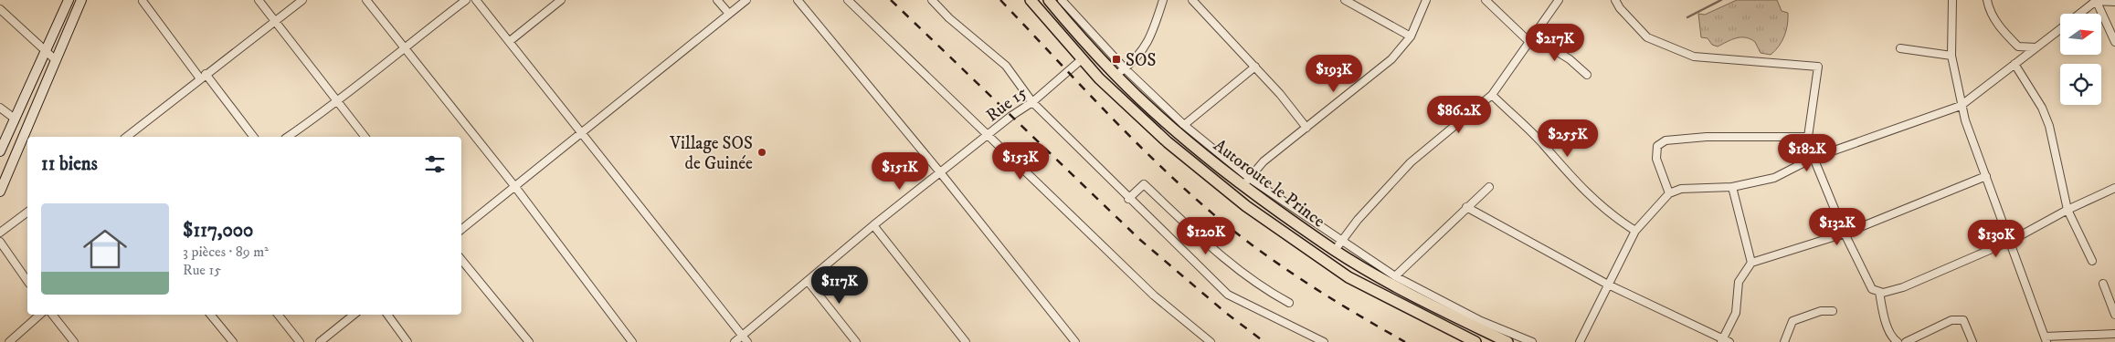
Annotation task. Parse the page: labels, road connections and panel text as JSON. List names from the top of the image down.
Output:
{
  "streets": {
    "main road": ["Autoroute le Prince"],
    "street": ["Rue 15"]
  },
  "crossings": [
    ["Rue 15", "Autoroute le Prince"]
  ],
  "places": {
    "transit": ["SOS"],
    "other": ["Village SOS de Guinée"]
  },
  "north": "right",
  "page": {
    "price": [
      "$217K",
      "$193K",
      "$86.2K",
      "$255K",
      "$182K",
      "$153K",
      "$151K",
      "$132K",
      "$120K",
      "$130K",
      "$117K"
    ],
    "heading": "11 biens",
    "list": [
      {
        "name": "$117,000",
        "note": "3 pièces · 89 m² · Rue 15"
      }
    ]
  }
}
